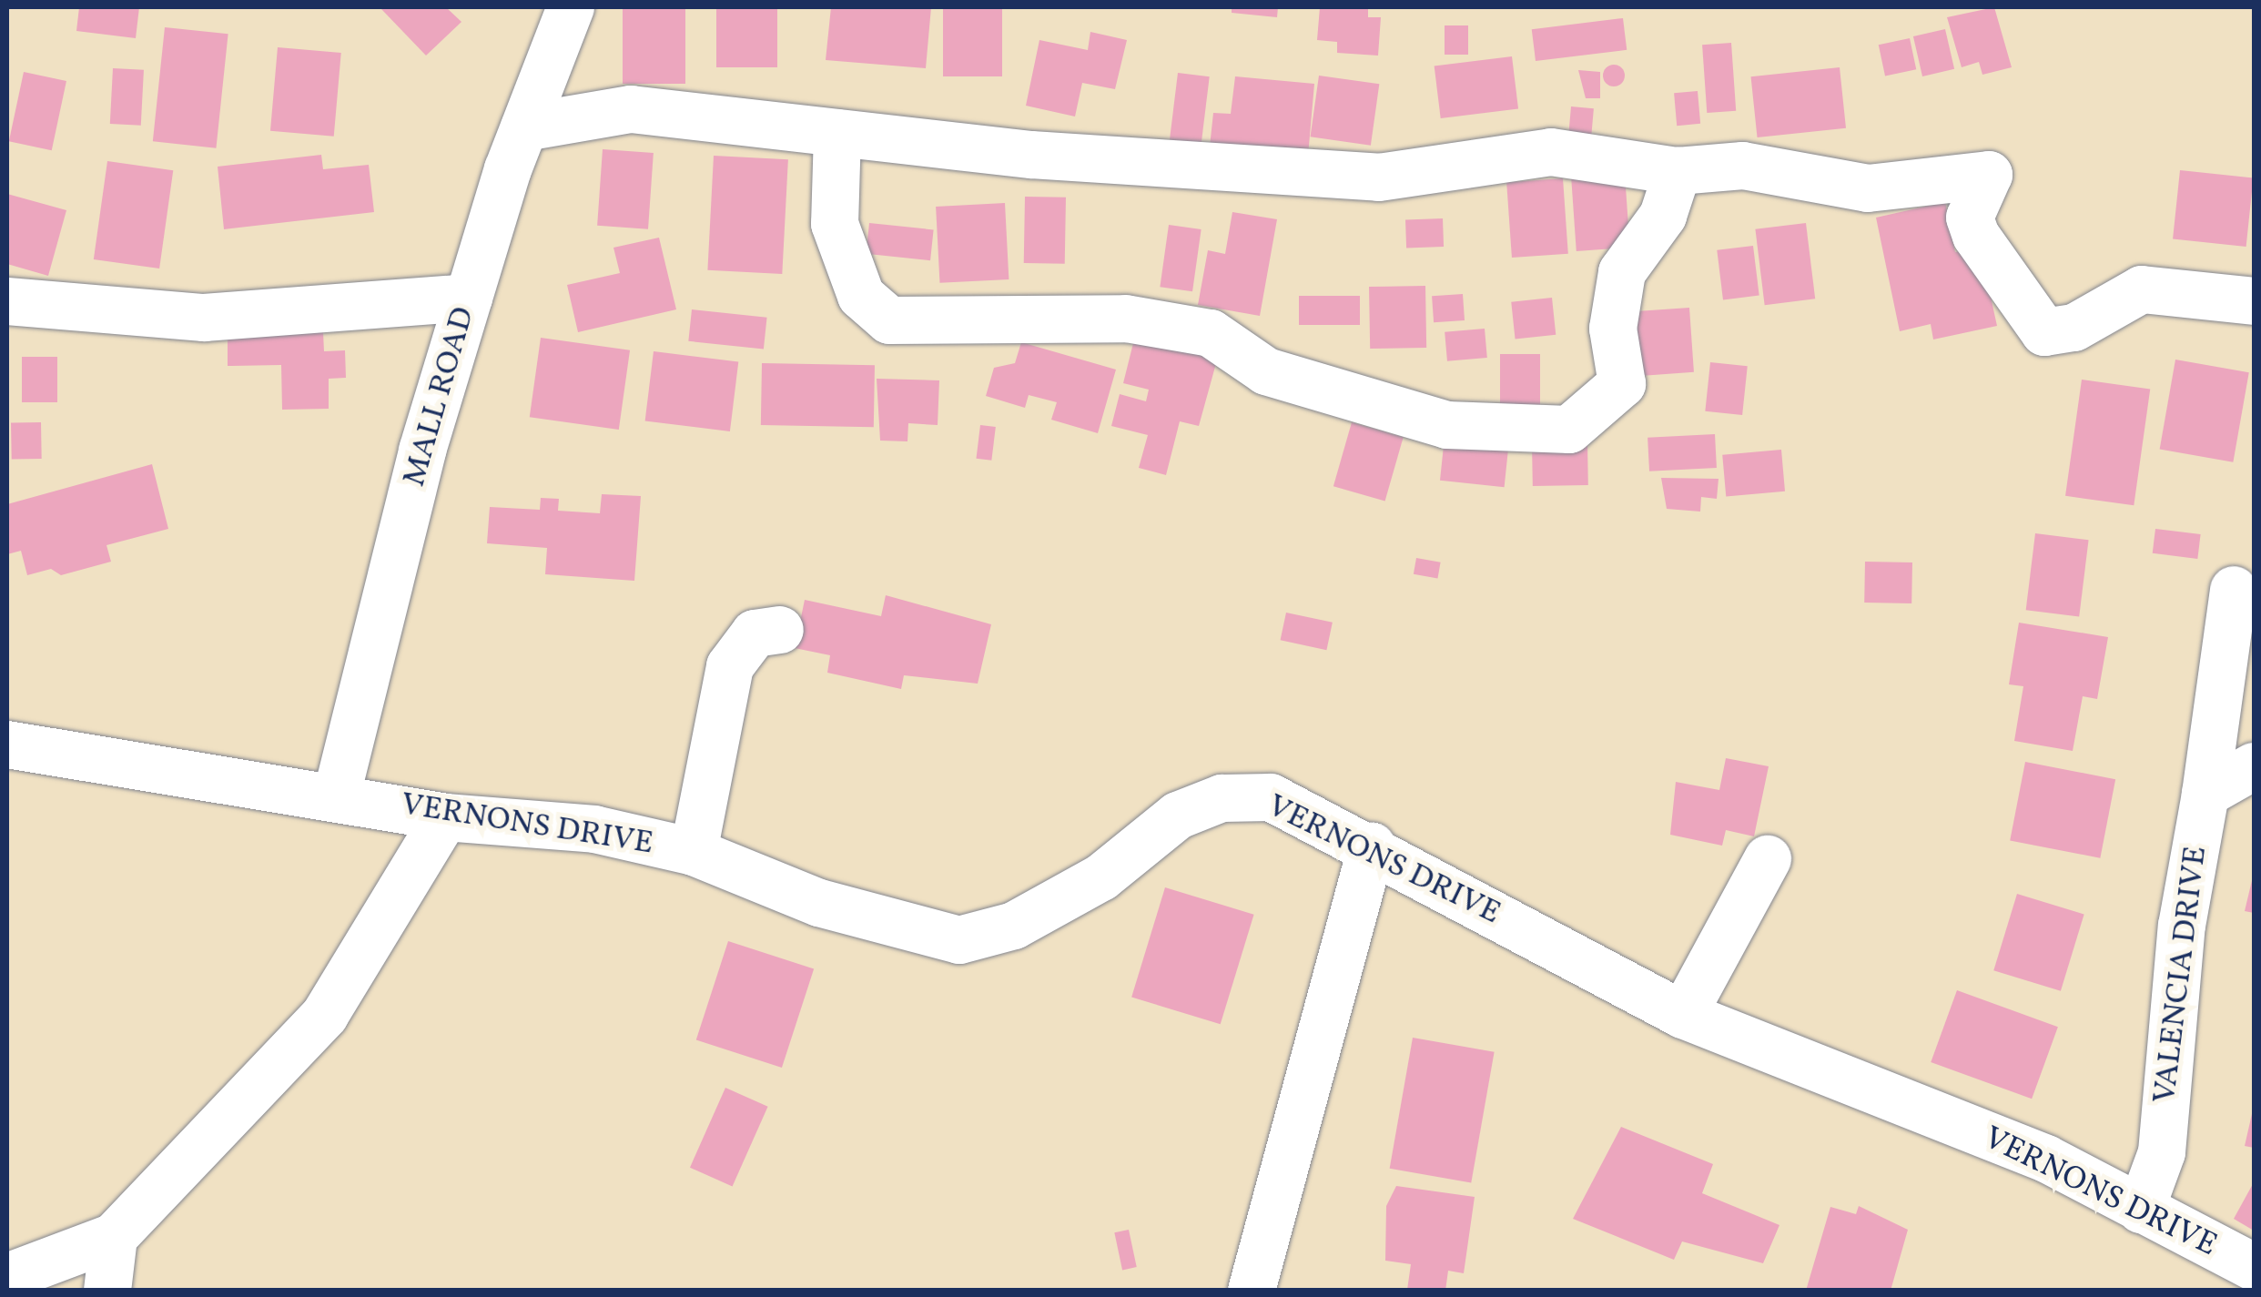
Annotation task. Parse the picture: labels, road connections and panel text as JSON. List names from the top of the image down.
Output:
{
  "streets": {
    "street": ["MALL ROAD", "VERNONS DRIVE", "VALENCIA DRIVE"]
  },
  "crossings": [
    ["MALL ROAD", "VERNONS DRIVE"],
    ["VERNONS DRIVE", "VALENCIA DRIVE"]
  ]
}
